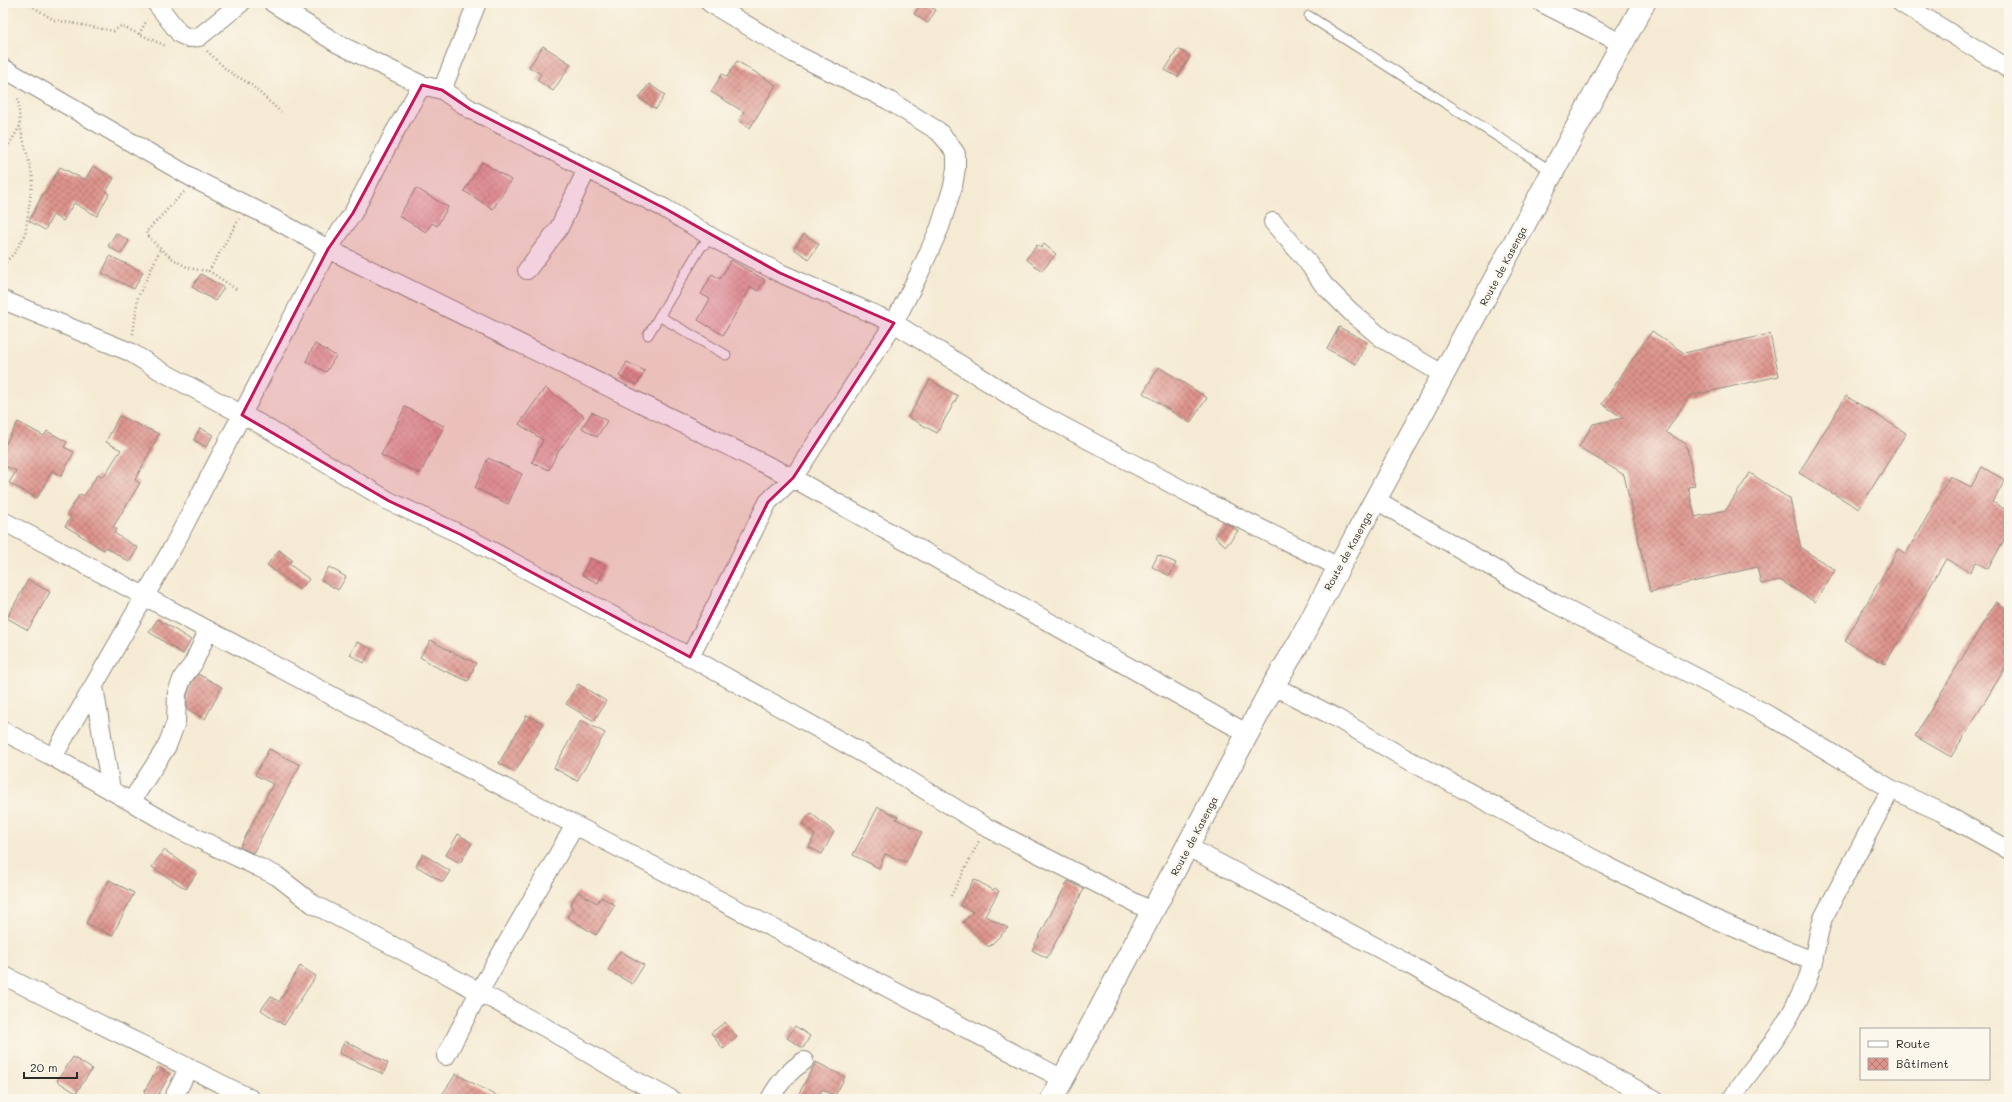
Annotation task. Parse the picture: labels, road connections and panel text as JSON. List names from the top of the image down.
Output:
{
  "streets": {
    "highway": ["Route de Kasenga"]
  },
  "legend": ["Route", "Bâtiment"],
  "scale_bar": "20 m"
}
